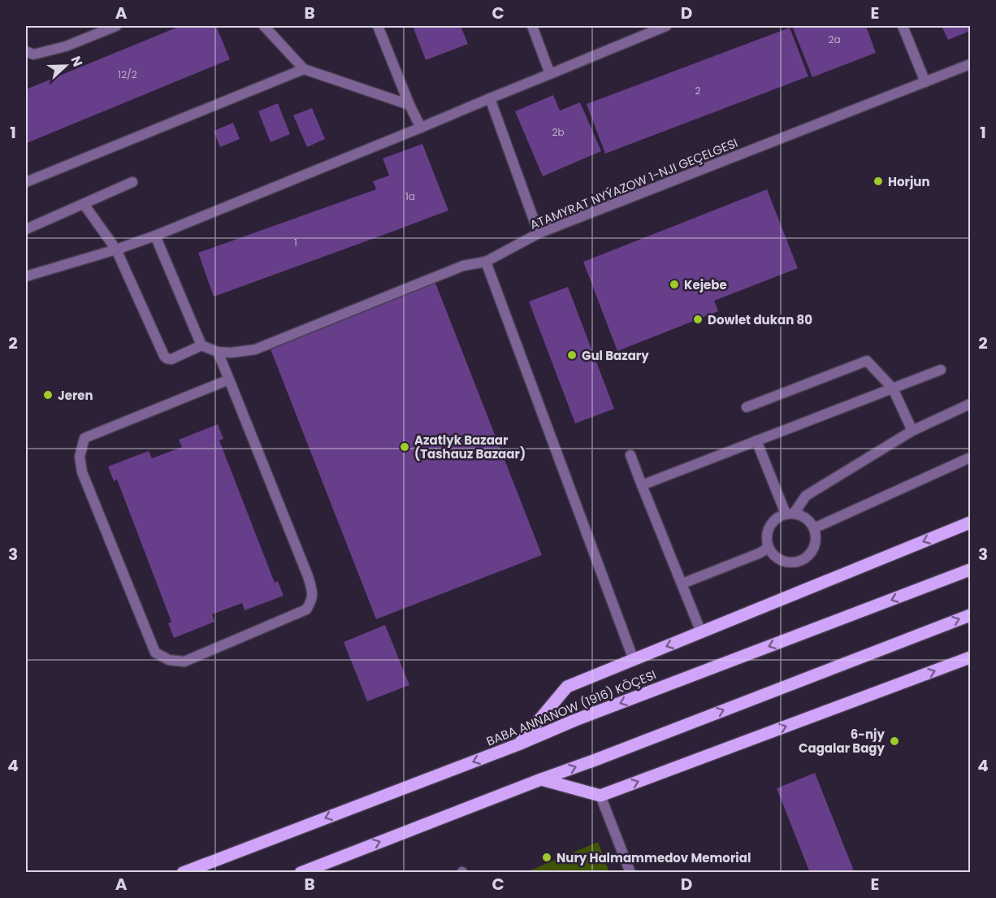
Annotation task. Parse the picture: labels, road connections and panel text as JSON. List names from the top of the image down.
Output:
{
  "streets": {
    "main road": ["BABA ANNANOW (1916) KÖÇESI"],
    "street": ["ATAMYRAT NYÝAZOW 1-NJI GEÇELGESI"]
  },
  "places": [
    "Horjun",
    "Kejebe",
    "Dowlet dukan 80",
    "Gul Bazary",
    "Jeren",
    "Azatlyk Bazaar (Tashauz Bazaar)",
    "6-njy Cagalar Bagy",
    "Nury Halmammedov Memorial"
  ],
  "house_numbers": [
    "2a",
    "12/2",
    "2",
    "2b",
    "1a",
    "1"
  ],
  "north": "right",
  "grid": {
    "columns": [
      "A",
      "B",
      "C",
      "D",
      "E"
    ],
    "rows": [
      "1",
      "2",
      "3",
      "4"
    ]
  }
}
